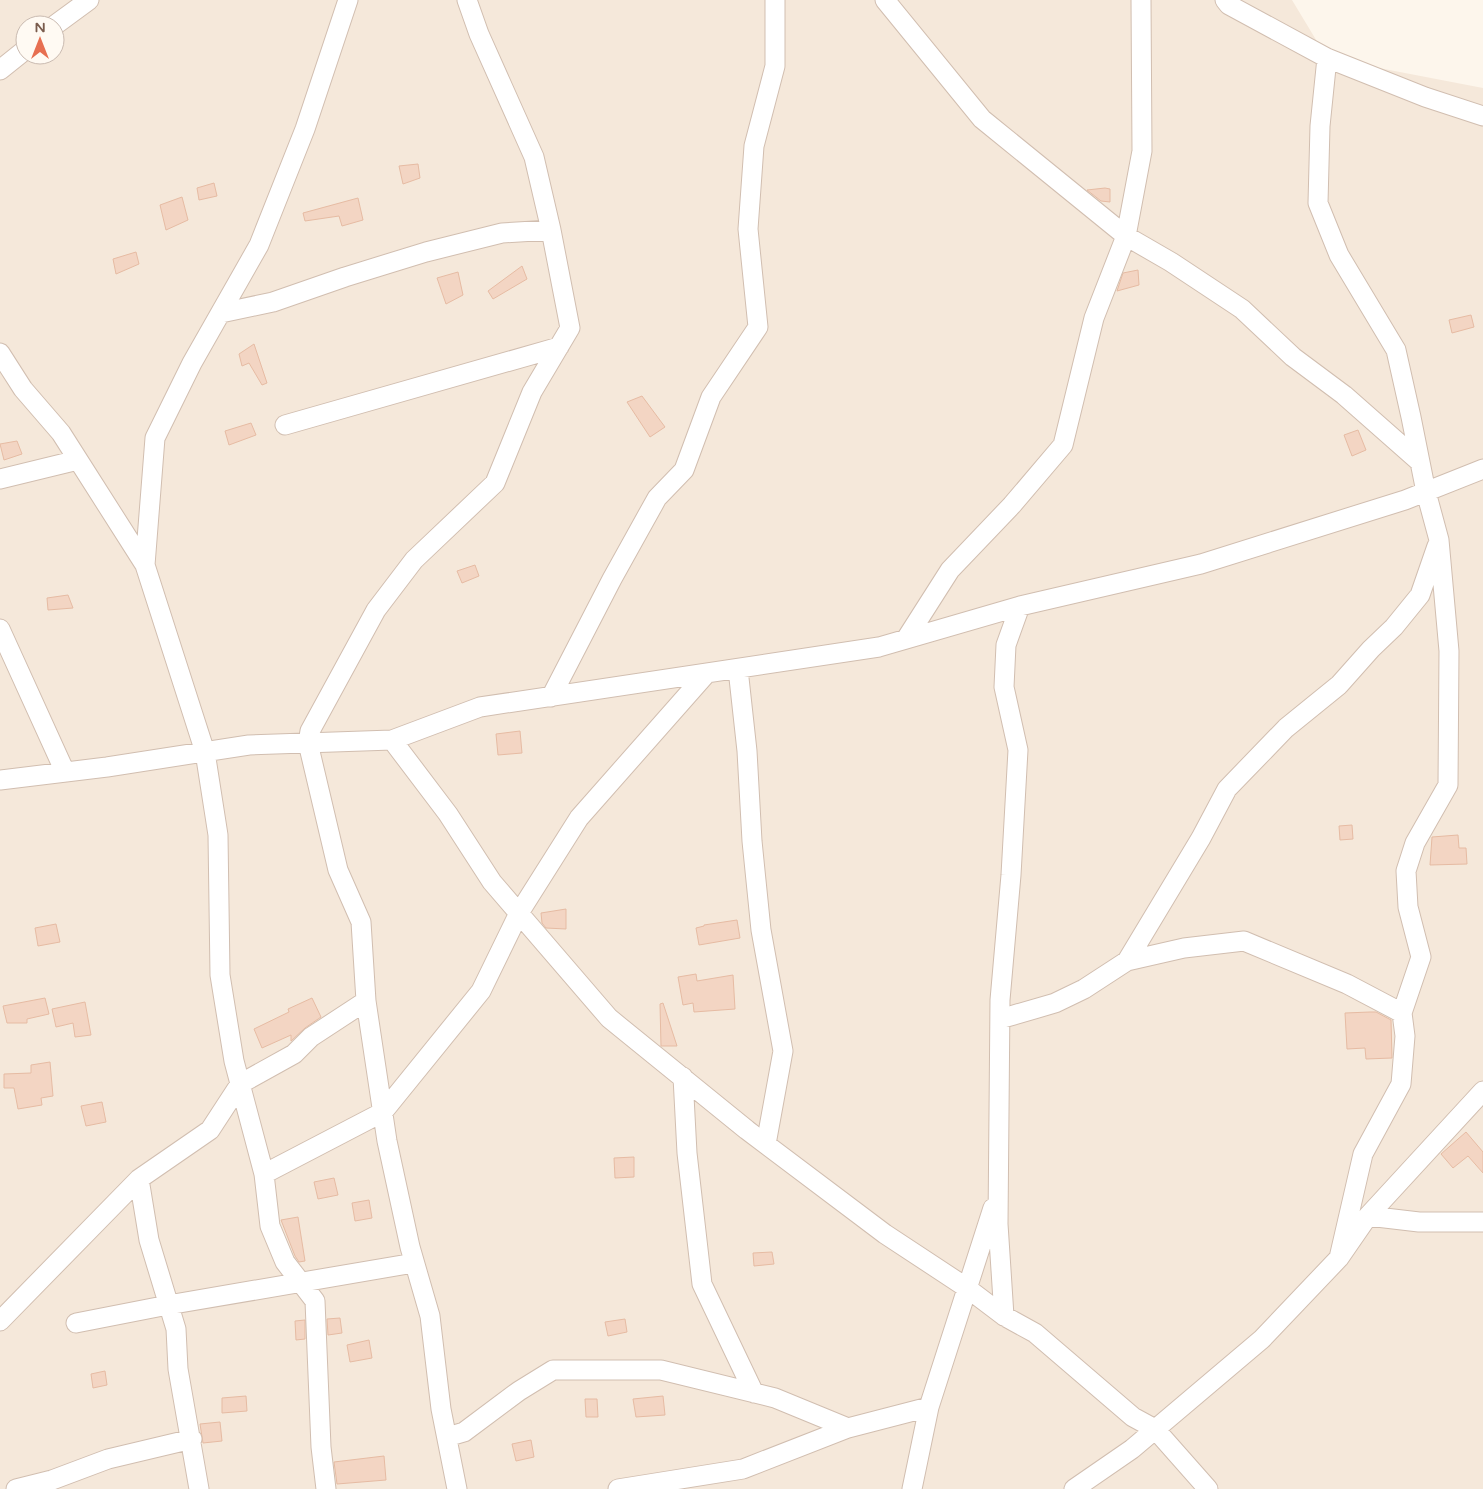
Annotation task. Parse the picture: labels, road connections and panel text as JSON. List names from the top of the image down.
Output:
{
  "north": "top"
}
